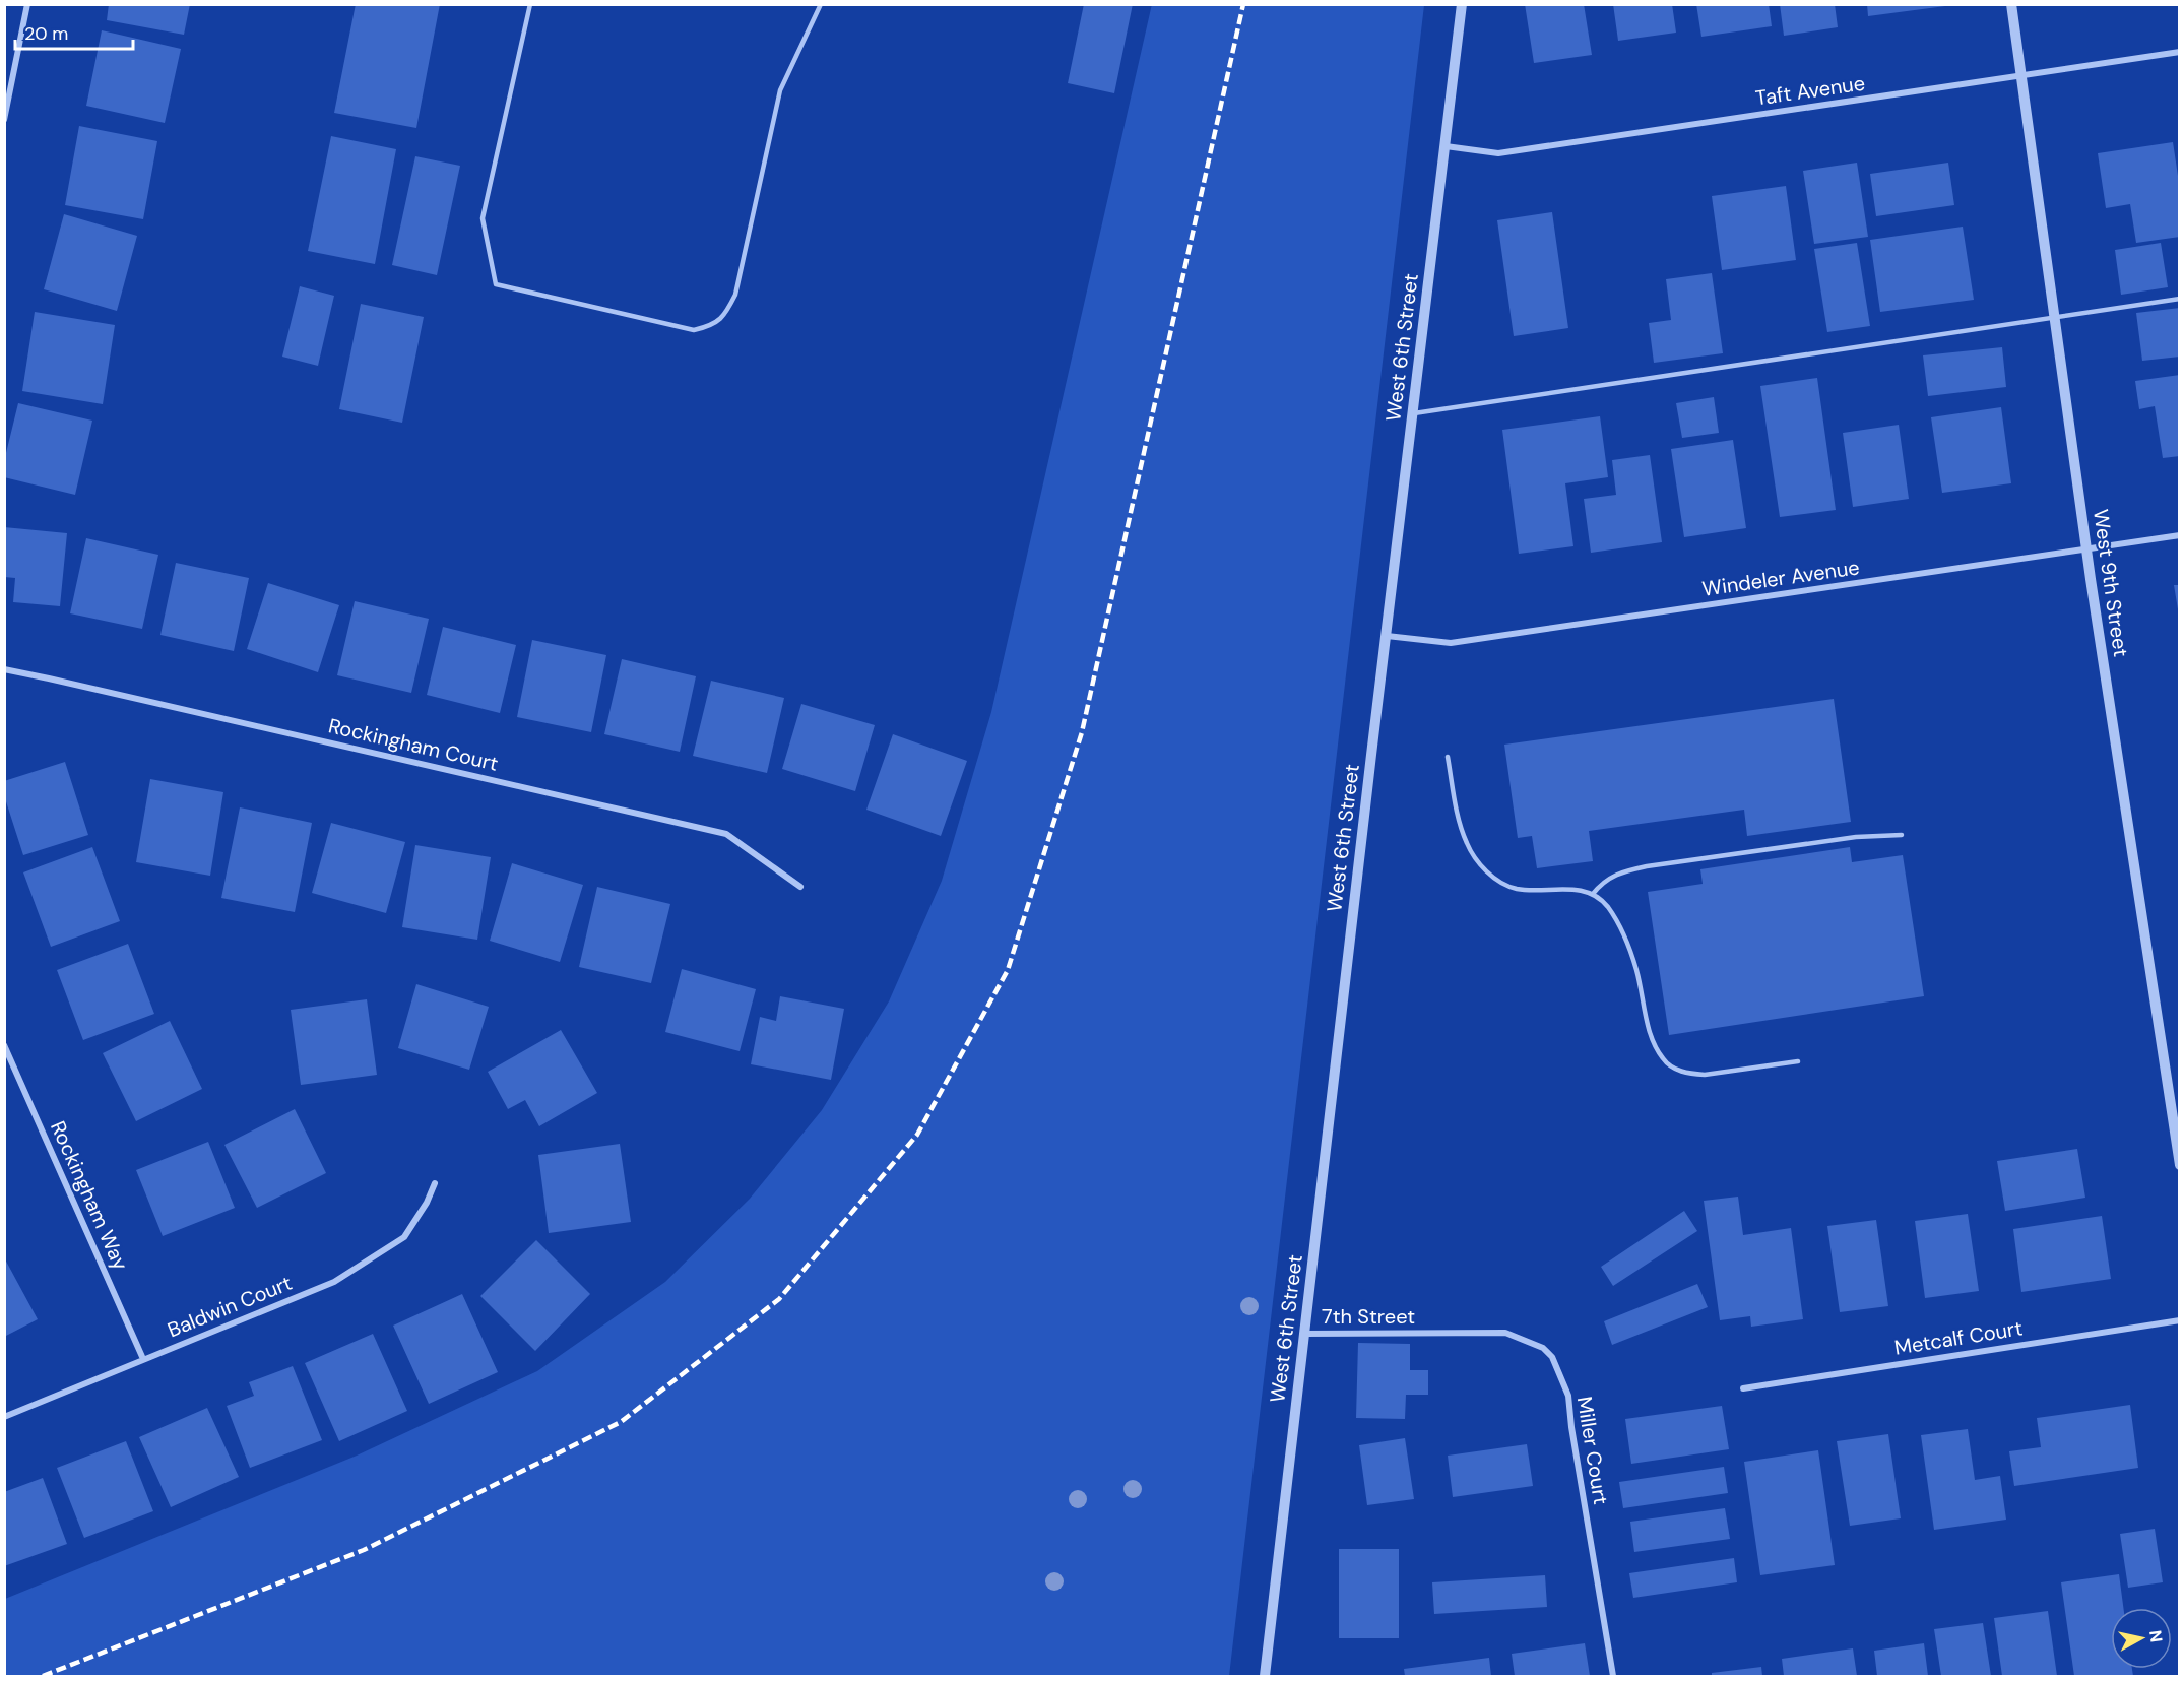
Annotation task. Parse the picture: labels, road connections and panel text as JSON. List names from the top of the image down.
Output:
{
  "streets": {
    "street": [
      "Taft Avenue",
      "West 6th Street",
      "Windeler Avenue",
      "West 9th Street",
      "Rockingham Court",
      "Rockingham Way",
      "Baldwin Court",
      "7th Street",
      "Metcalf Court",
      "Miller Court"
    ]
  },
  "crossings": [
    ["Taft Avenue", "West 6th Street"],
    ["Taft Avenue", "West 9th Street"],
    ["West 6th Street", "Windeler Avenue"],
    ["West 6th Street", "7th Street"],
    ["Windeler Avenue", "West 9th Street"],
    ["Rockingham Way", "Baldwin Court"],
    ["7th Street", "Miller Court"]
  ],
  "scale_bar": "20 m",
  "north": "right"
}
